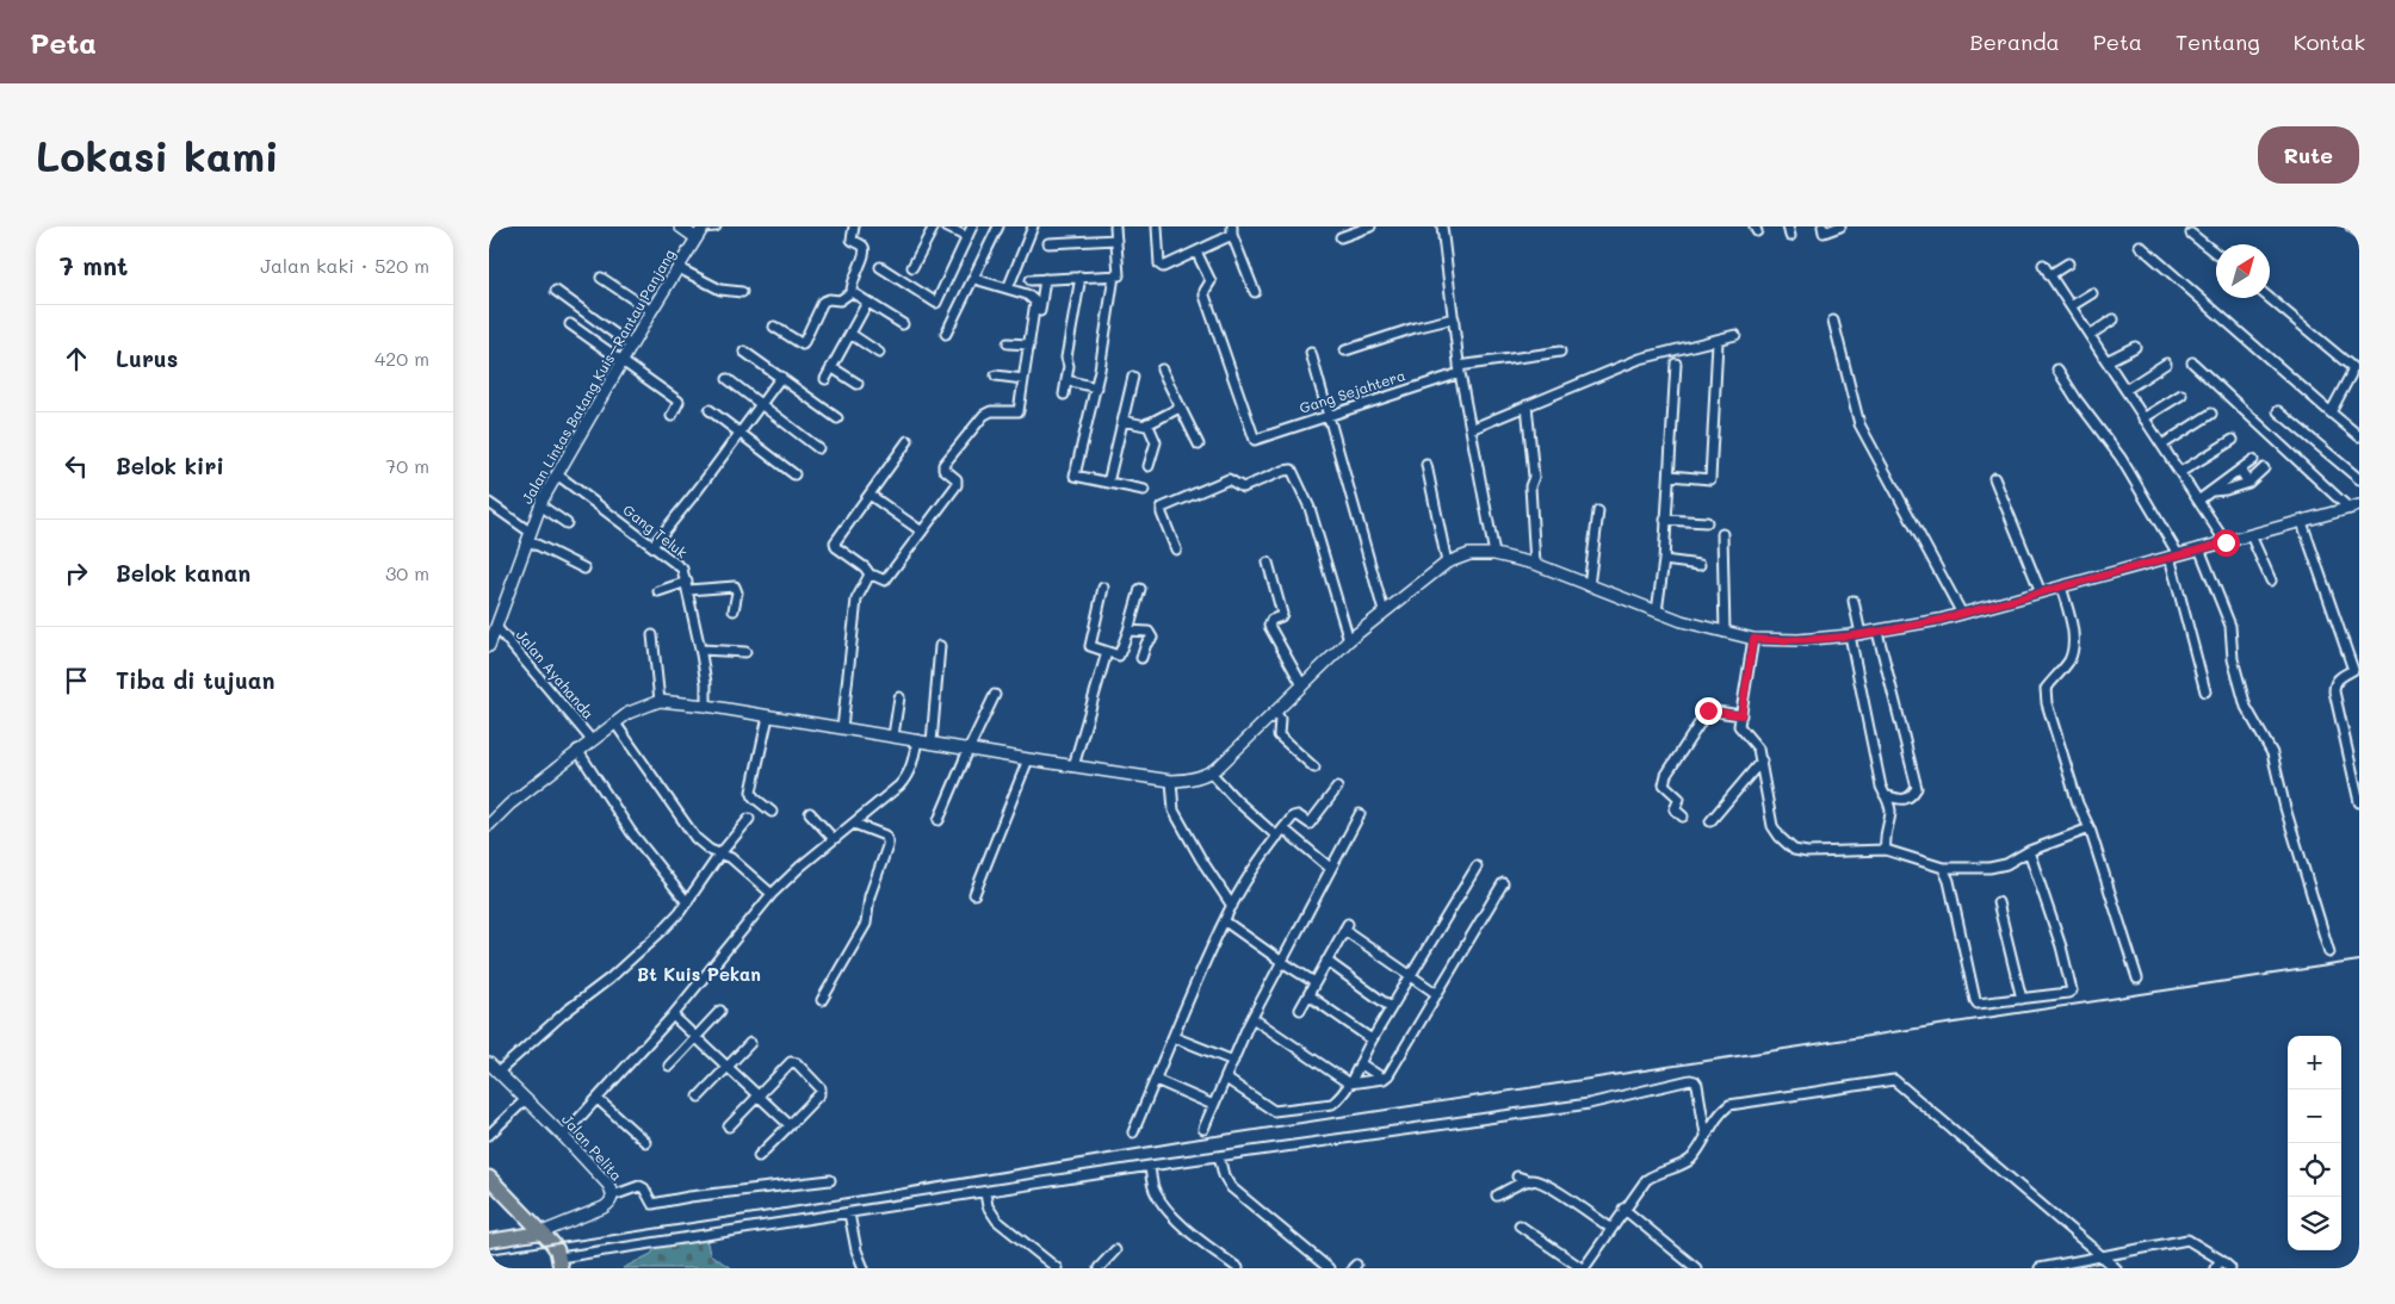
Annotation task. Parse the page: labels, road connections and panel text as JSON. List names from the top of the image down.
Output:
{
  "streets": {
    "street": [
      "Jalan Lintas Batang Kuis–Rantau Panjang",
      "Gang Sejahtera",
      "Gang Teluk",
      "Jalan Ayahanda",
      "Jalan Pelita"
    ]
  },
  "crossings": [
    ["Jalan Lintas Batang Kuis–Rantau Panjang", "Gang Teluk"],
    ["Jalan Lintas Batang Kuis–Rantau Panjang", "Jalan Ayahanda"]
  ],
  "districts": ["Bt Kuis Pekan"],
  "north": "top right",
  "page": {
    "header": "Peta",
    "nav": [
      "Beranda",
      "Peta",
      "Tentang",
      "Kontak"
    ],
    "buttons": "Rute",
    "title": "Lokasi kami",
    "heading": ["7 mnt", "Jalan kaki · 520 m"],
    "list": [
      ["Lurus", "420 m"],
      ["Belok kiri", "70 m"],
      ["Belok kanan", "30 m"],
      "Tiba di tujuan"
    ],
    "map_buttons": ["+", "−"]
  }
}
